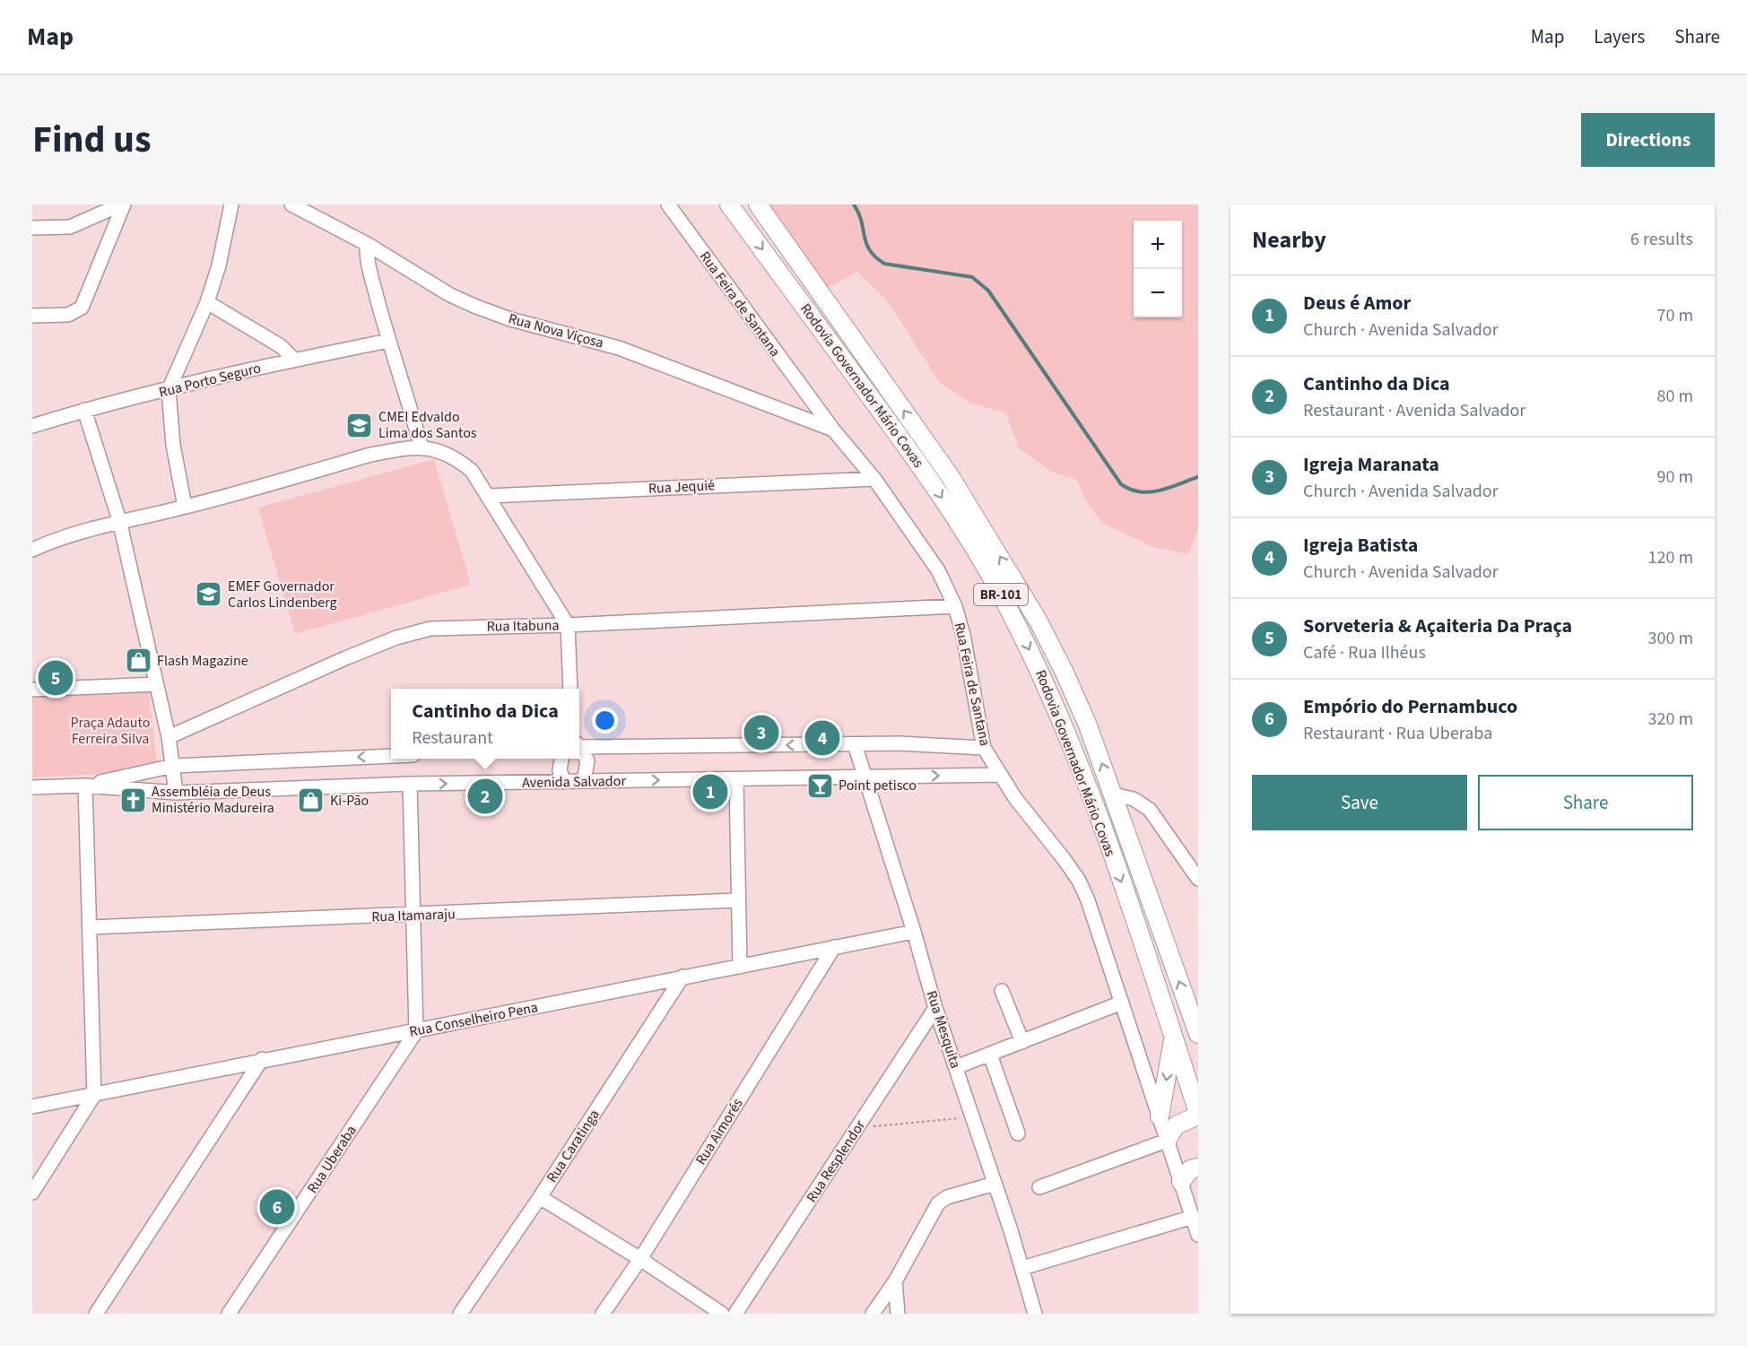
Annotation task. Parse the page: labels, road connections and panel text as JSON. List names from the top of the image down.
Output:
{
  "streets": {
    "main road": ["Rodovia Governador Mário Covas", "BR-101"],
    "street": [
      "Rua Feira de Santana",
      "Rua Nova Viçosa",
      "Rua Porto Seguro",
      "Rua Jequié",
      "Rua Itabuna",
      "Avenida Salvador",
      "Rua Itamaraju",
      "Rua Conselheiro Pena",
      "Rua Mesquita",
      "Rua Aimorés",
      "Rua Caratinga",
      "Rua Uberaba",
      "Rua Resplendor"
    ]
  },
  "crossings": [
    ["Rua Feira de Santana", "Rua Nova Viçosa"],
    ["Rua Feira de Santana", "Rua Jequié"],
    ["Rua Feira de Santana", "Rua Itabuna"],
    ["Rua Feira de Santana", "Avenida Salvador"],
    ["Avenida Salvador", "Rua Mesquita"],
    ["Rua Conselheiro Pena", "Rua Mesquita"],
    ["Rua Conselheiro Pena", "Rua Aimorés"],
    ["Rua Conselheiro Pena", "Rua Caratinga"],
    ["Rua Conselheiro Pena", "Rua Uberaba"],
    ["Rua Mesquita", "Rua Resplendor"]
  ],
  "parks": ["Praça Adauto Ferreira Silva"],
  "places": {
    "school or university": ["CMEI Edvaldo Lima dos Santos", "EMEF Governador Carlos Lindenberg"],
    "shop": ["Flash Magazine", "Ki-Pão"],
    "bar": ["Point petisco"],
    "church": ["Assembléia de Deus Ministério Madureira"]
  },
  "page": {
    "header": "Map",
    "nav": ["Map", "Layers", "Share"],
    "title": "Find us",
    "buttons": [
      "Directions",
      ["Save", "Share"]
    ],
    "heading": ["Nearby", "6 results"],
    "map_buttons": ["+", "−"],
    "list": [
      {
        "mark": "1",
        "name": "Deus é Amor",
        "note": "Church · Avenida Salvador",
        "value": "70 m"
      },
      {
        "mark": "2",
        "name": "Cantinho da Dica",
        "note": "Restaurant · Avenida Salvador",
        "value": "80 m"
      },
      {
        "mark": "3",
        "name": "Igreja Maranata",
        "note": "Church · Avenida Salvador",
        "value": "90 m"
      },
      {
        "mark": "4",
        "name": "Igreja Batista",
        "note": "Church · Avenida Salvador",
        "value": "120 m"
      },
      {
        "mark": "5",
        "name": "Sorveteria & Açaiteria Da Praça",
        "note": "Café · Rua Ilhéus",
        "value": "300 m"
      },
      {
        "mark": "6",
        "name": "Empório do Pernambuco",
        "note": "Restaurant · Rua Uberaba",
        "value": "320 m"
      }
    ],
    "pins": [
      "5",
      "3",
      "4",
      "1",
      "2",
      "6"
    ],
    "popup": ["Cantinho da Dica", "Restaurant"]
  }
}
